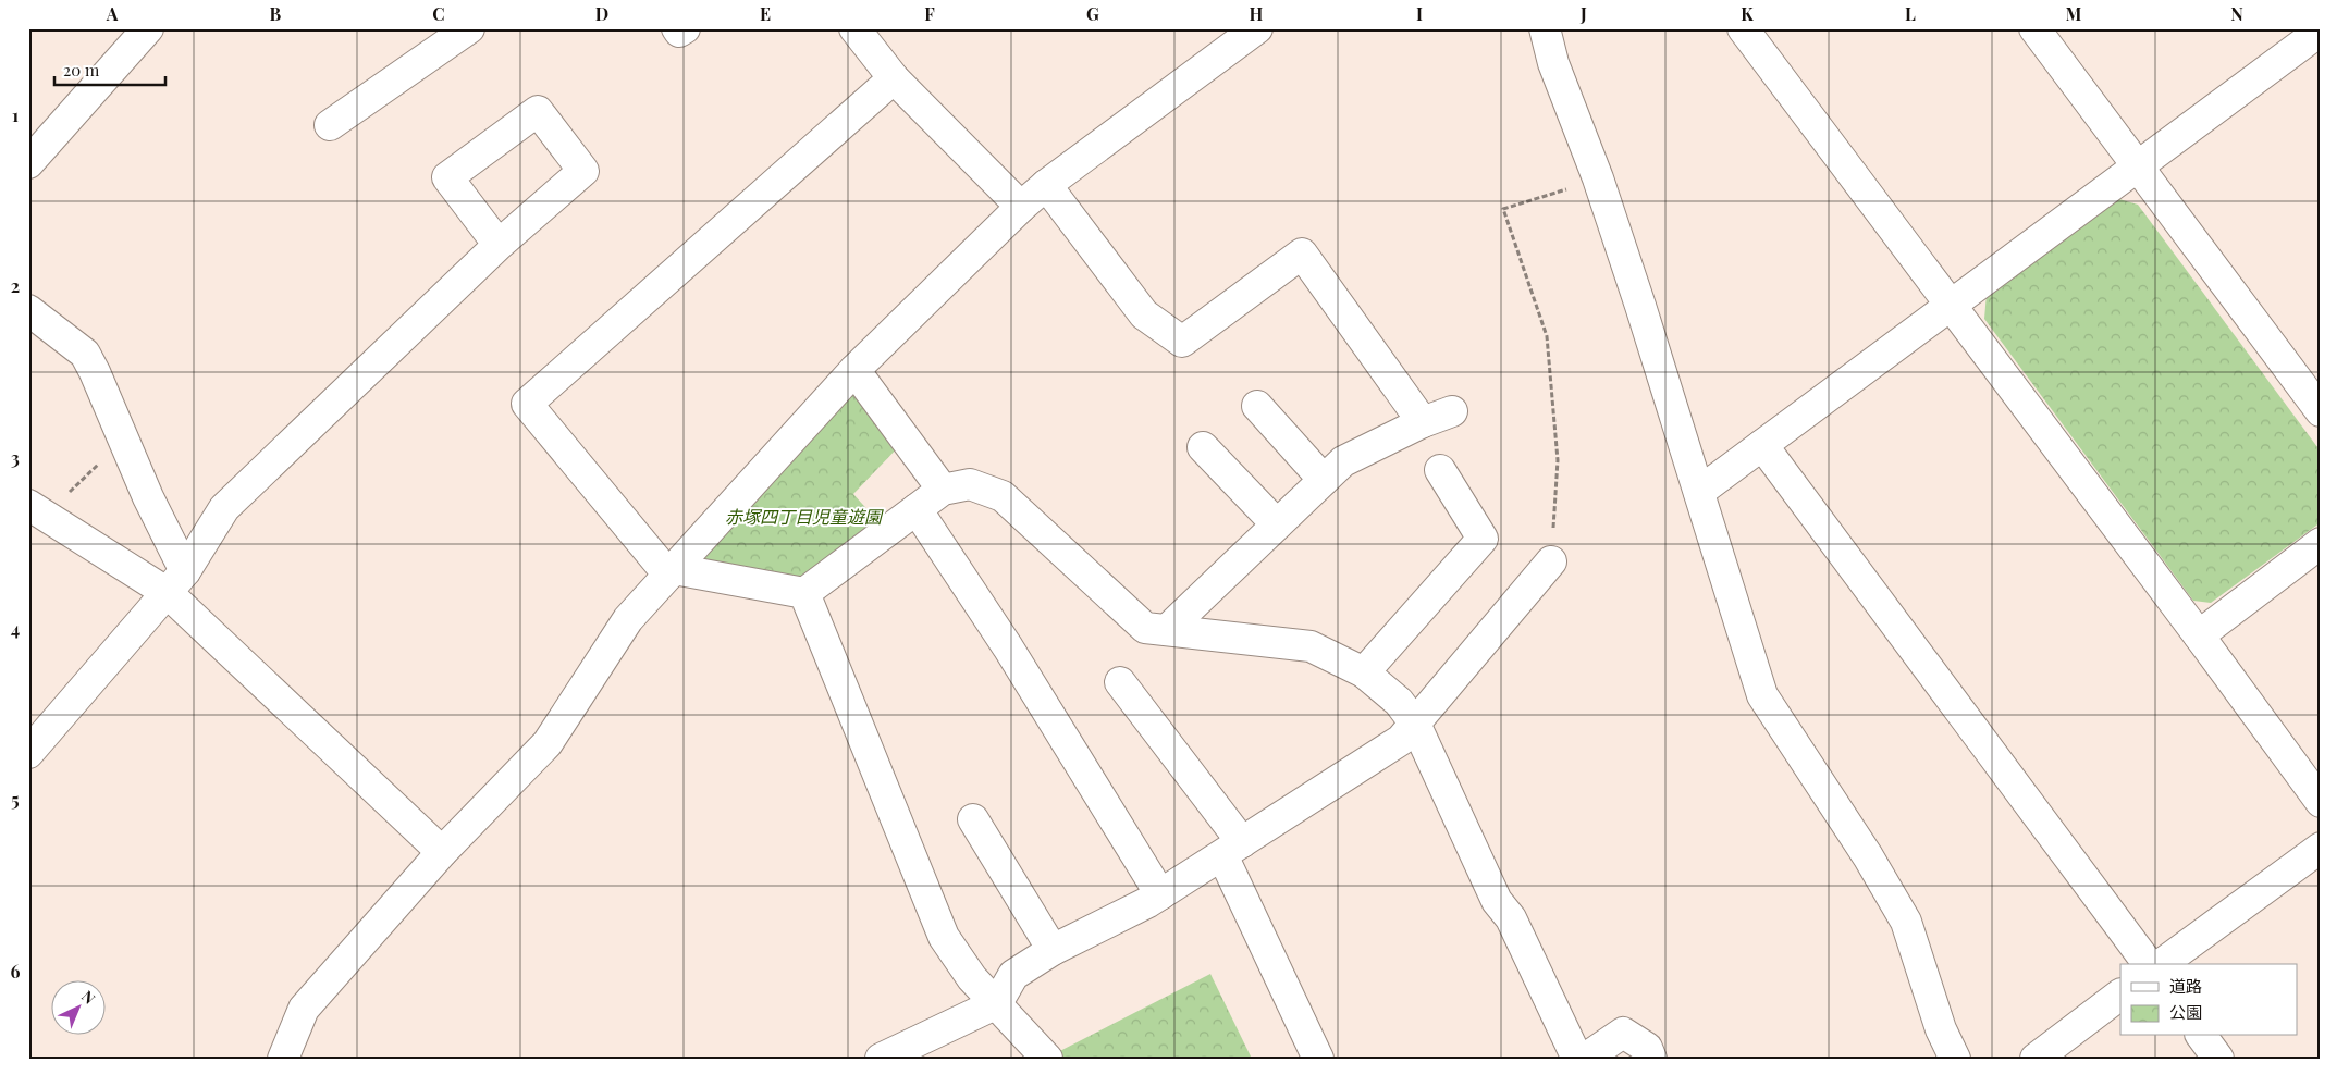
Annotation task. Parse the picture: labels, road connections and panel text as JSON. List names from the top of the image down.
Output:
{
  "parks": ["赤塚四丁目児童遊園"],
  "legend": ["道路", "公園"],
  "scale_bar": "20 m",
  "north": "top right",
  "grid": {
    "columns": [
      "A",
      "B",
      "C",
      "D",
      "E",
      "F",
      "G",
      "H",
      "I",
      "J",
      "K",
      "L",
      "M",
      "N"
    ],
    "rows": [
      "1",
      "2",
      "3",
      "4",
      "5",
      "6"
    ]
  }
}
